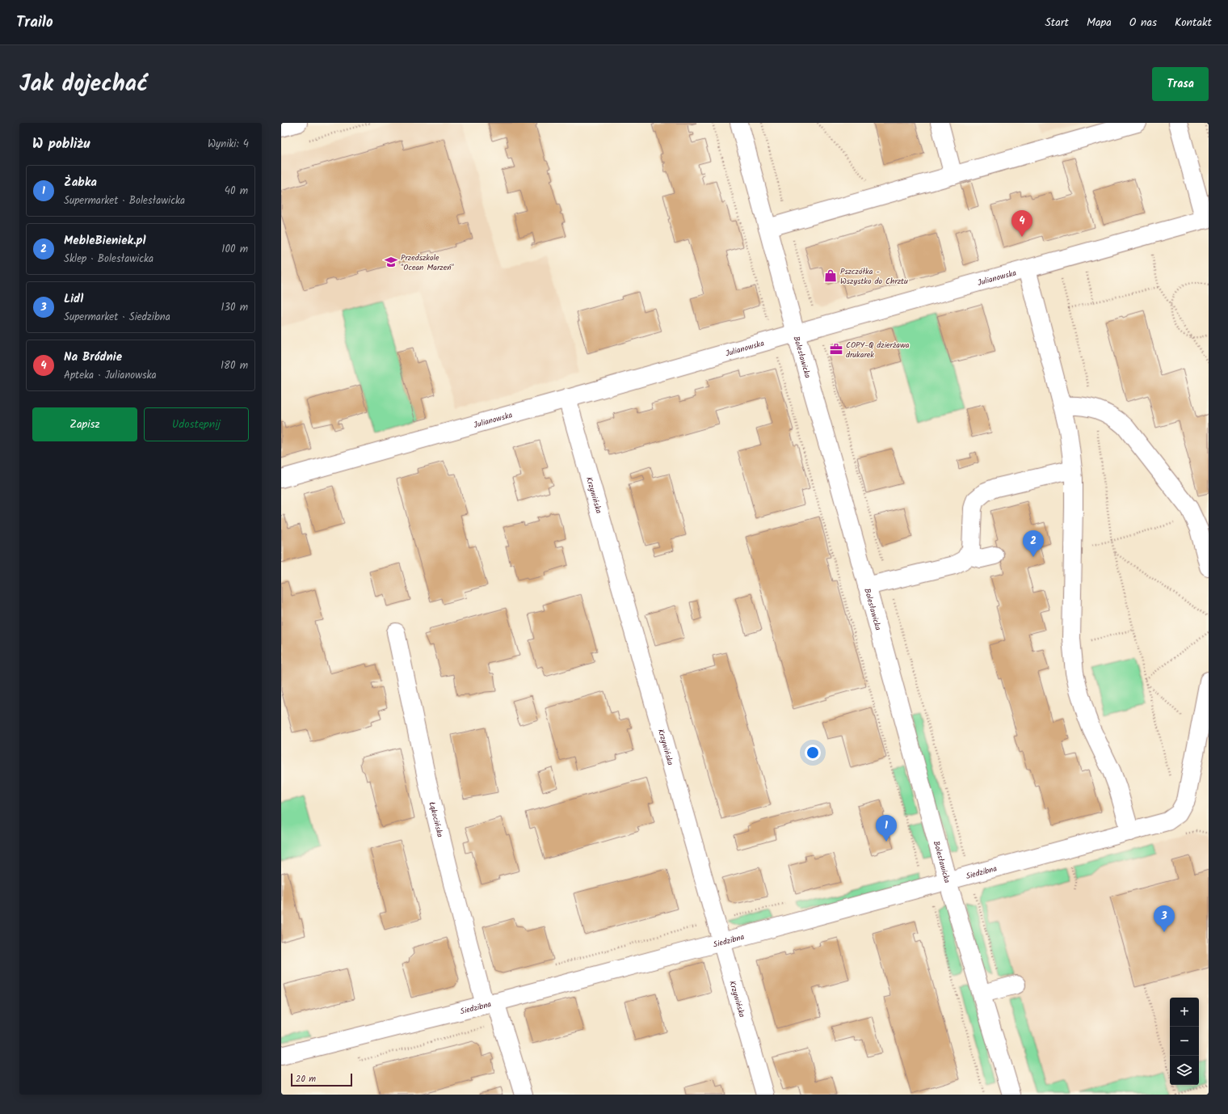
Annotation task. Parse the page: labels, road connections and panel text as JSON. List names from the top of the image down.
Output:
{
  "streets": {
    "street": [
      "Julianowska",
      "Bolesławicka",
      "Krzywińska",
      "Łąkocińska",
      "Siedzibna"
    ]
  },
  "crossings": [
    ["Julianowska", "Bolesławicka"],
    ["Julianowska", "Krzywińska"],
    ["Bolesławicka", "Siedzibna"],
    ["Krzywińska", "Siedzibna"],
    ["Łąkocińska", "Siedzibna"]
  ],
  "places": {
    "school or university": ["Przedszkole \"Ocean Marzeń\""],
    "shop": ["Pszczółka - Wszystko do Chrztu"],
    "office": ["COPY-Q dzierżawa drukarek"]
  },
  "scale_bar": "20 m",
  "page": {
    "header": "Trailo",
    "nav": [
      "Start",
      "Mapa",
      "O nas",
      "Kontakt"
    ],
    "title": "Jak dojechać",
    "buttons": [
      "Trasa",
      ["Zapisz", "Udostępnij"]
    ],
    "heading": ["W pobliżu", "Wyniki: 4"],
    "list": [
      {
        "mark": "1",
        "name": "Żabka",
        "note": "Supermarket · Bolesławicka",
        "value": "40 m"
      },
      {
        "mark": "2",
        "name": "MebleBieniek.pl",
        "note": "Sklep · Bolesławicka",
        "value": "100 m"
      },
      {
        "mark": "3",
        "name": "Lidl",
        "note": "Supermarket · Siedzibna",
        "value": "130 m"
      },
      {
        "mark": "4",
        "name": "Na Bródnie",
        "note": "Apteka · Julianowska",
        "value": "180 m"
      }
    ],
    "pins": [
      "4",
      "2",
      "1",
      "3"
    ],
    "map_buttons": ["+", "−"],
    "scale": "20 m"
  }
}
